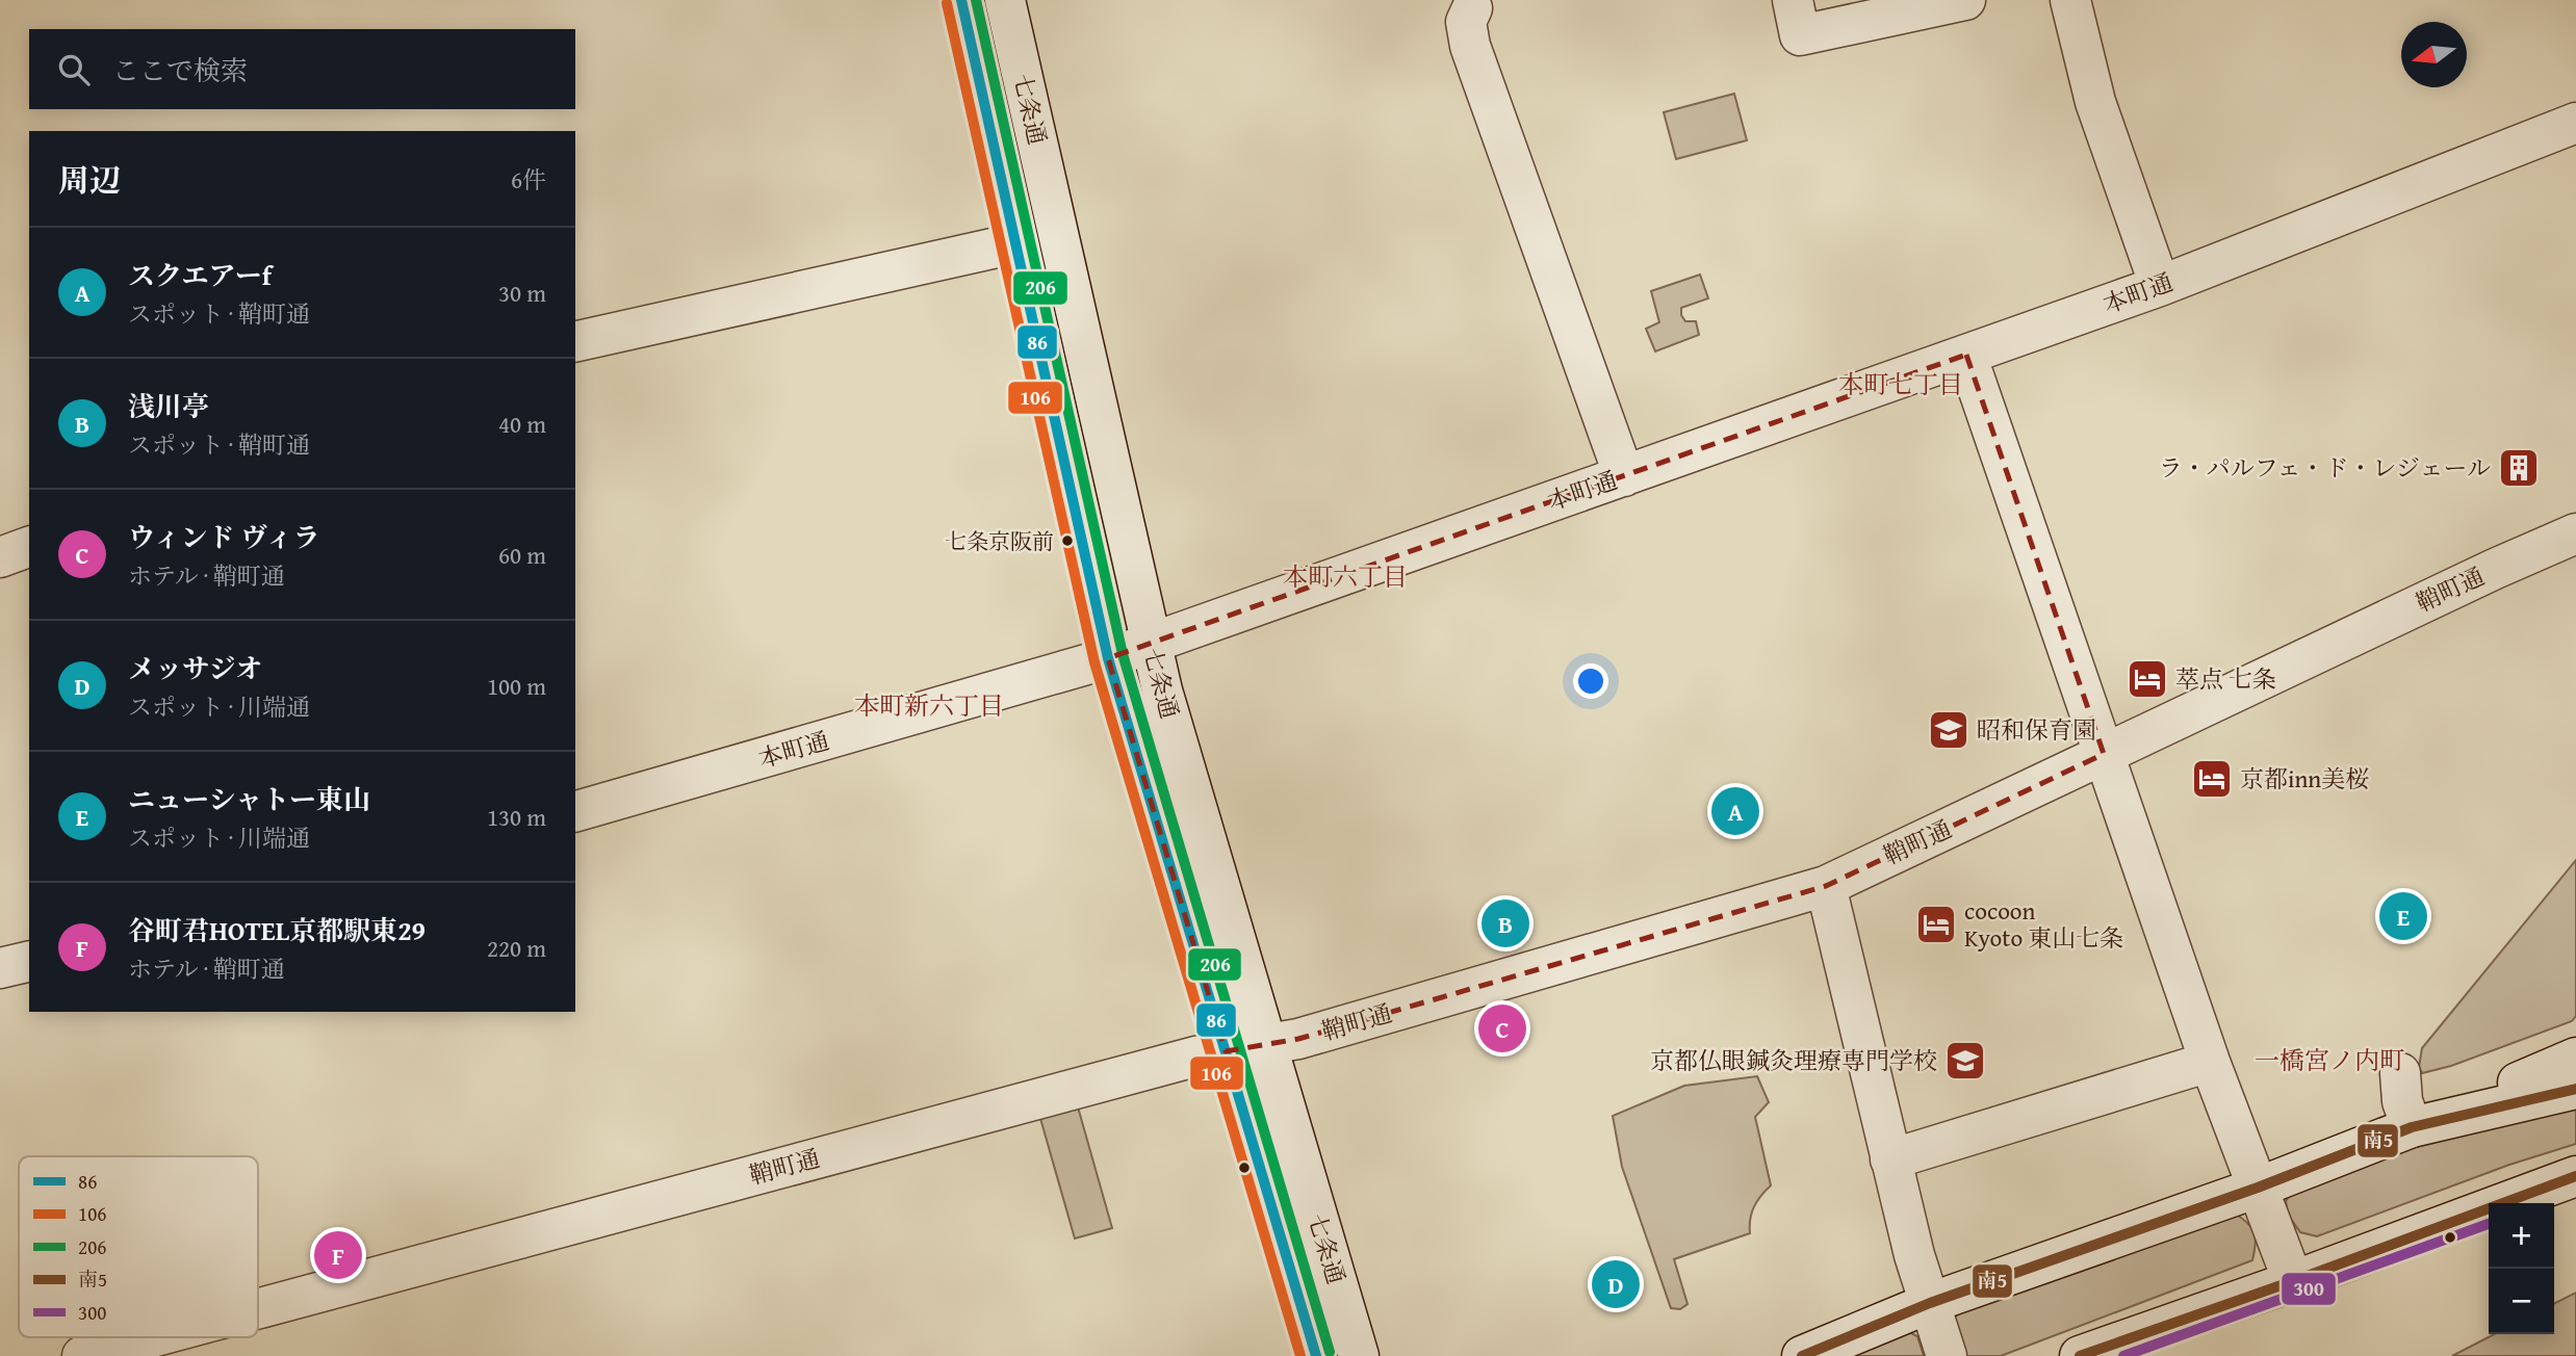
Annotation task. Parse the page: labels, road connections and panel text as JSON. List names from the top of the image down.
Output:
{
  "streets": {
    "street": ["七条通", "本町通", "鞘町通"]
  },
  "crossings": [
    ["七条通", "本町通"],
    ["七条通", "鞘町通"]
  ],
  "districts": [
    "本町七丁目",
    "本町六丁目",
    "本町新六丁目",
    "一橋宮ノ内町"
  ],
  "places": {
    "building": ["ラ・パルフェ・ド・レジェール"],
    "other": ["七条京阪前"],
    "hotel": ["萃点 七条", "京都inn美桜", "cocoon Kyoto 東山七条"],
    "school or university": ["昭和保育園", "京都仏眼鍼灸理療専門学校"]
  },
  "lines": [
    "transit line 86",
    "transit line 206",
    "transit line 106",
    "transit line 南5",
    "transit line 300"
  ],
  "legend": [
    "86",
    "106",
    "206",
    "南5",
    "300"
  ],
  "north": "left",
  "page": {
    "search": "ここで検索",
    "heading": ["周辺", "6件"],
    "list": [
      {
        "mark": "A",
        "name": "スクエアーf",
        "note": "スポット · 鞘町通",
        "value": "30 m"
      },
      {
        "mark": "B",
        "name": "浅川亭",
        "note": "スポット · 鞘町通",
        "value": "40 m"
      },
      {
        "mark": "C",
        "name": "ウィンド ヴィラ",
        "note": "ホテル · 鞘町通",
        "value": "60 m"
      },
      {
        "mark": "D",
        "name": "メッサジオ",
        "note": "スポット · 川端通",
        "value": "100 m"
      },
      {
        "mark": "E",
        "name": "ニューシャトー東山",
        "note": "スポット · 川端通",
        "value": "130 m"
      },
      {
        "mark": "F",
        "name": "谷町君HOTEL京都駅東29",
        "note": "ホテル · 鞘町通",
        "value": "220 m"
      }
    ],
    "pins": [
      "A",
      "E",
      "B",
      "C",
      "F",
      "D"
    ],
    "map_buttons": ["+", "−"]
  }
}
